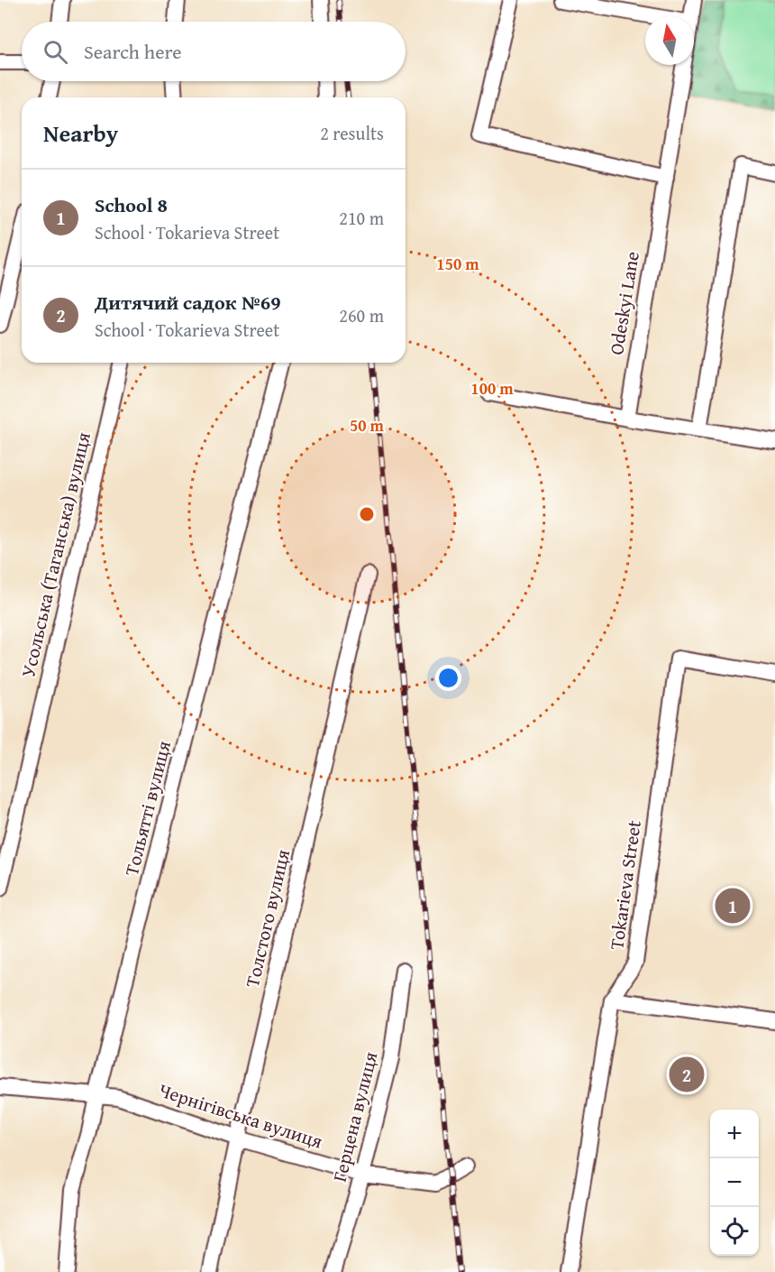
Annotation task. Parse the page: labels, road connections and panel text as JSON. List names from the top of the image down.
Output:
{
  "streets": {
    "street": [
      "Odeskyi Lane",
      "Усольська (Таганська) вулиця",
      "Тольятті вулиця",
      "Tokarieva Street",
      "Толстого вулиця",
      "Чернігівська вулиця",
      "Герцена вулиця"
    ]
  },
  "crossings": [
    ["Тольятті вулиця", "Чернігівська вулиця"],
    ["Толстого вулиця", "Чернігівська вулиця"],
    ["Чернігівська вулиця", "Герцена вулиця"]
  ],
  "north": "top",
  "page": {
    "search": "Search here",
    "heading": ["Nearby", "2 results"],
    "list": [
      {
        "mark": "1",
        "name": "School 8",
        "note": "School · Tokarieva Street",
        "value": "210 m"
      },
      {
        "mark": "2",
        "name": "Дитячий садок №69",
        "note": "School · Tokarieva Street",
        "value": "260 m"
      }
    ],
    "pins": ["1", "2"],
    "map_buttons": ["+", "−"]
  },
  "rings": ["150 m", "100 m", "50 m"]
}
